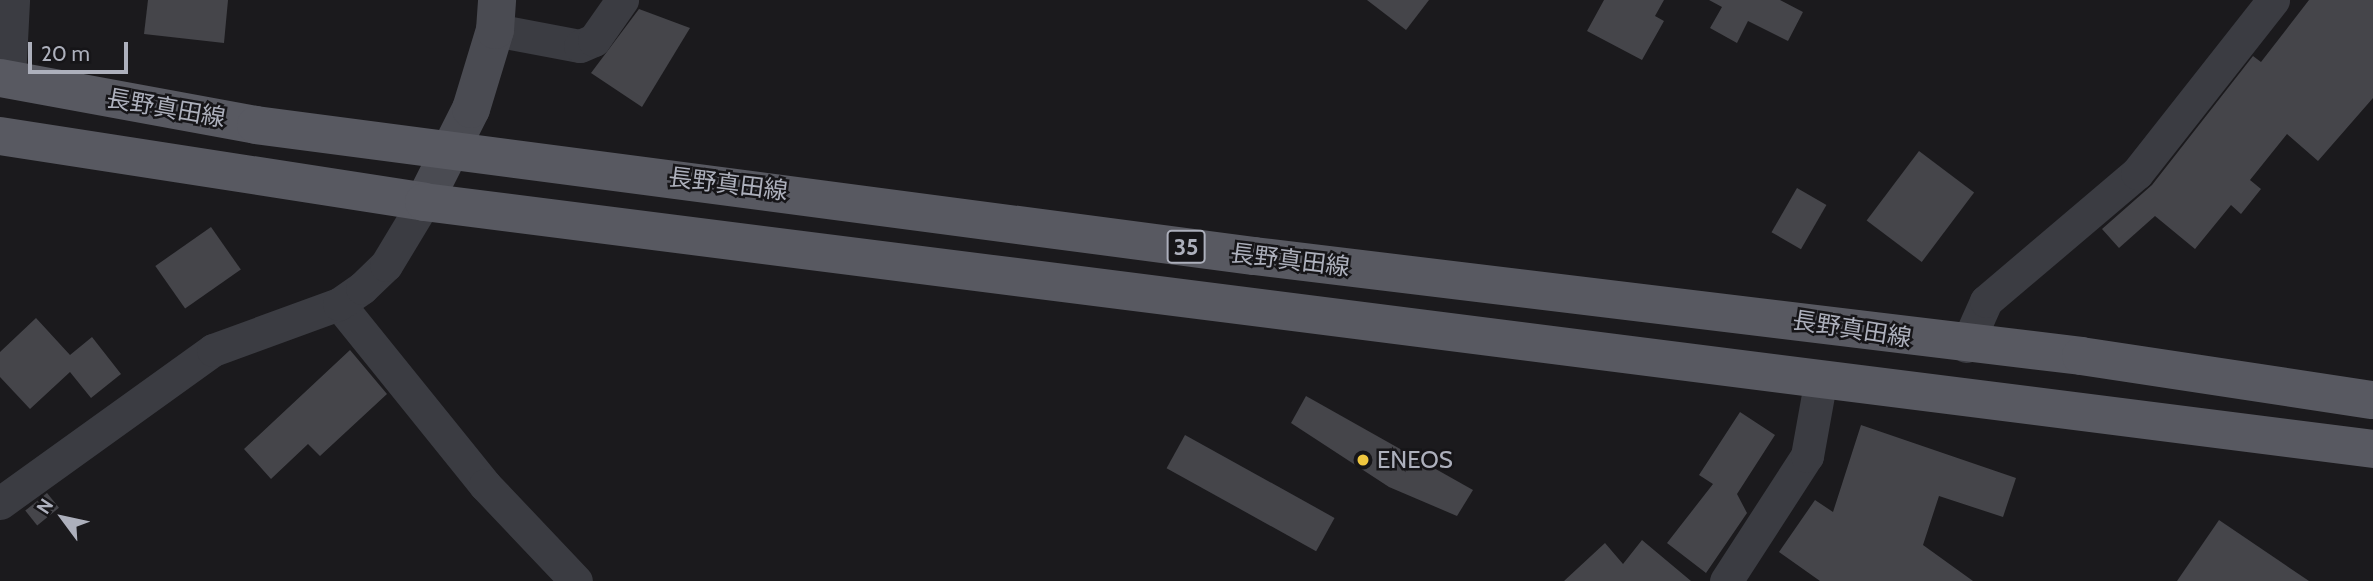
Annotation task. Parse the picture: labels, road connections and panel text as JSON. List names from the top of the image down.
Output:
{
  "streets": {
    "main road": ["長野真田線", "35"]
  },
  "places": ["ENEOS"],
  "scale_bar": "20 m",
  "north": "top left"
}
